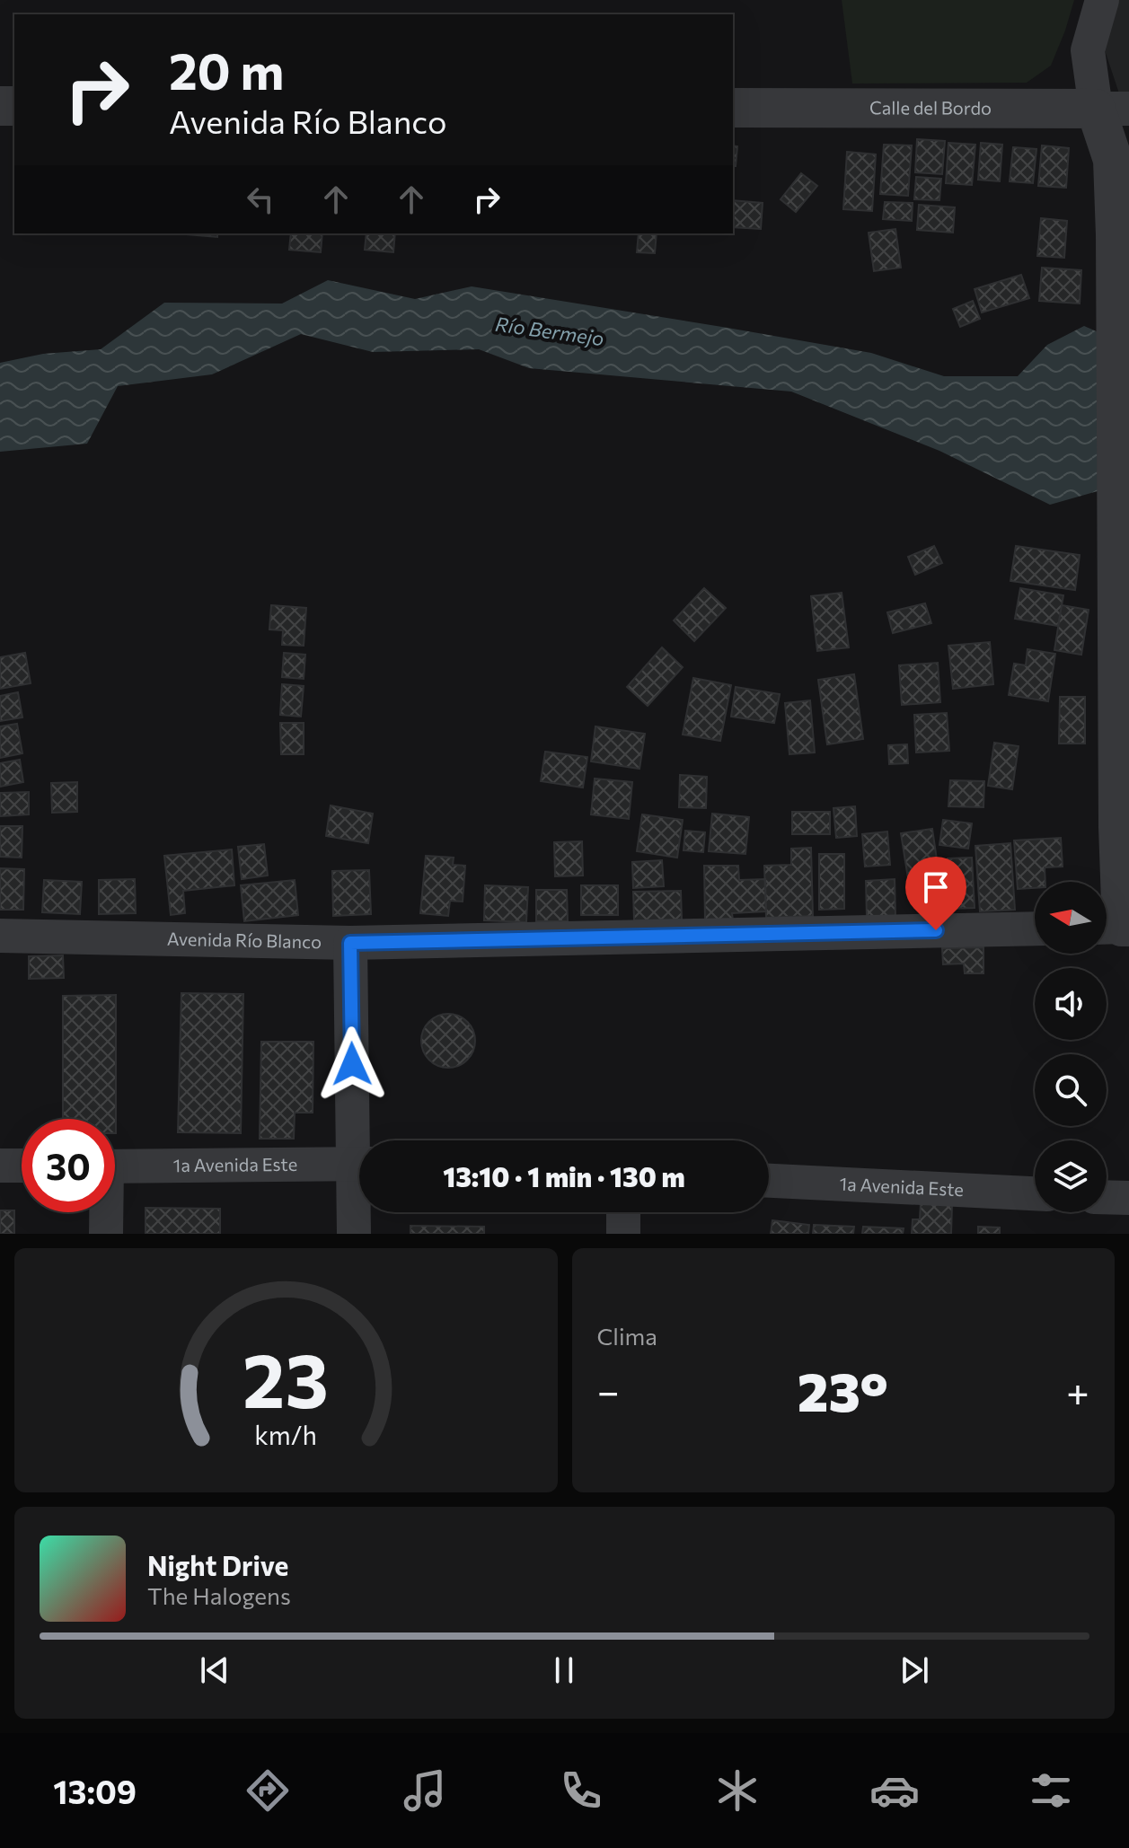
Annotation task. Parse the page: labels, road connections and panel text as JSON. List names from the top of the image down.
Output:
{
  "streets": {
    "street": ["Calle del Bordo", "Avenida Río Blanco", "1a Avenida Este"]
  },
  "water": ["Río Bermejo"],
  "north": "left",
  "page": {
    "turn": ["20 m", "Avenida Río Blanco"],
    "limit": "30",
    "trip": "13:10 · 1 min · 130 m",
    "tile": "Clima",
    "heat": ["−", "23°", "+"],
    "song": ["Night Drive", "The Halogens"],
    "tabs": "13:09",
    "gauge": ["23", "km/h"]
  }
}
